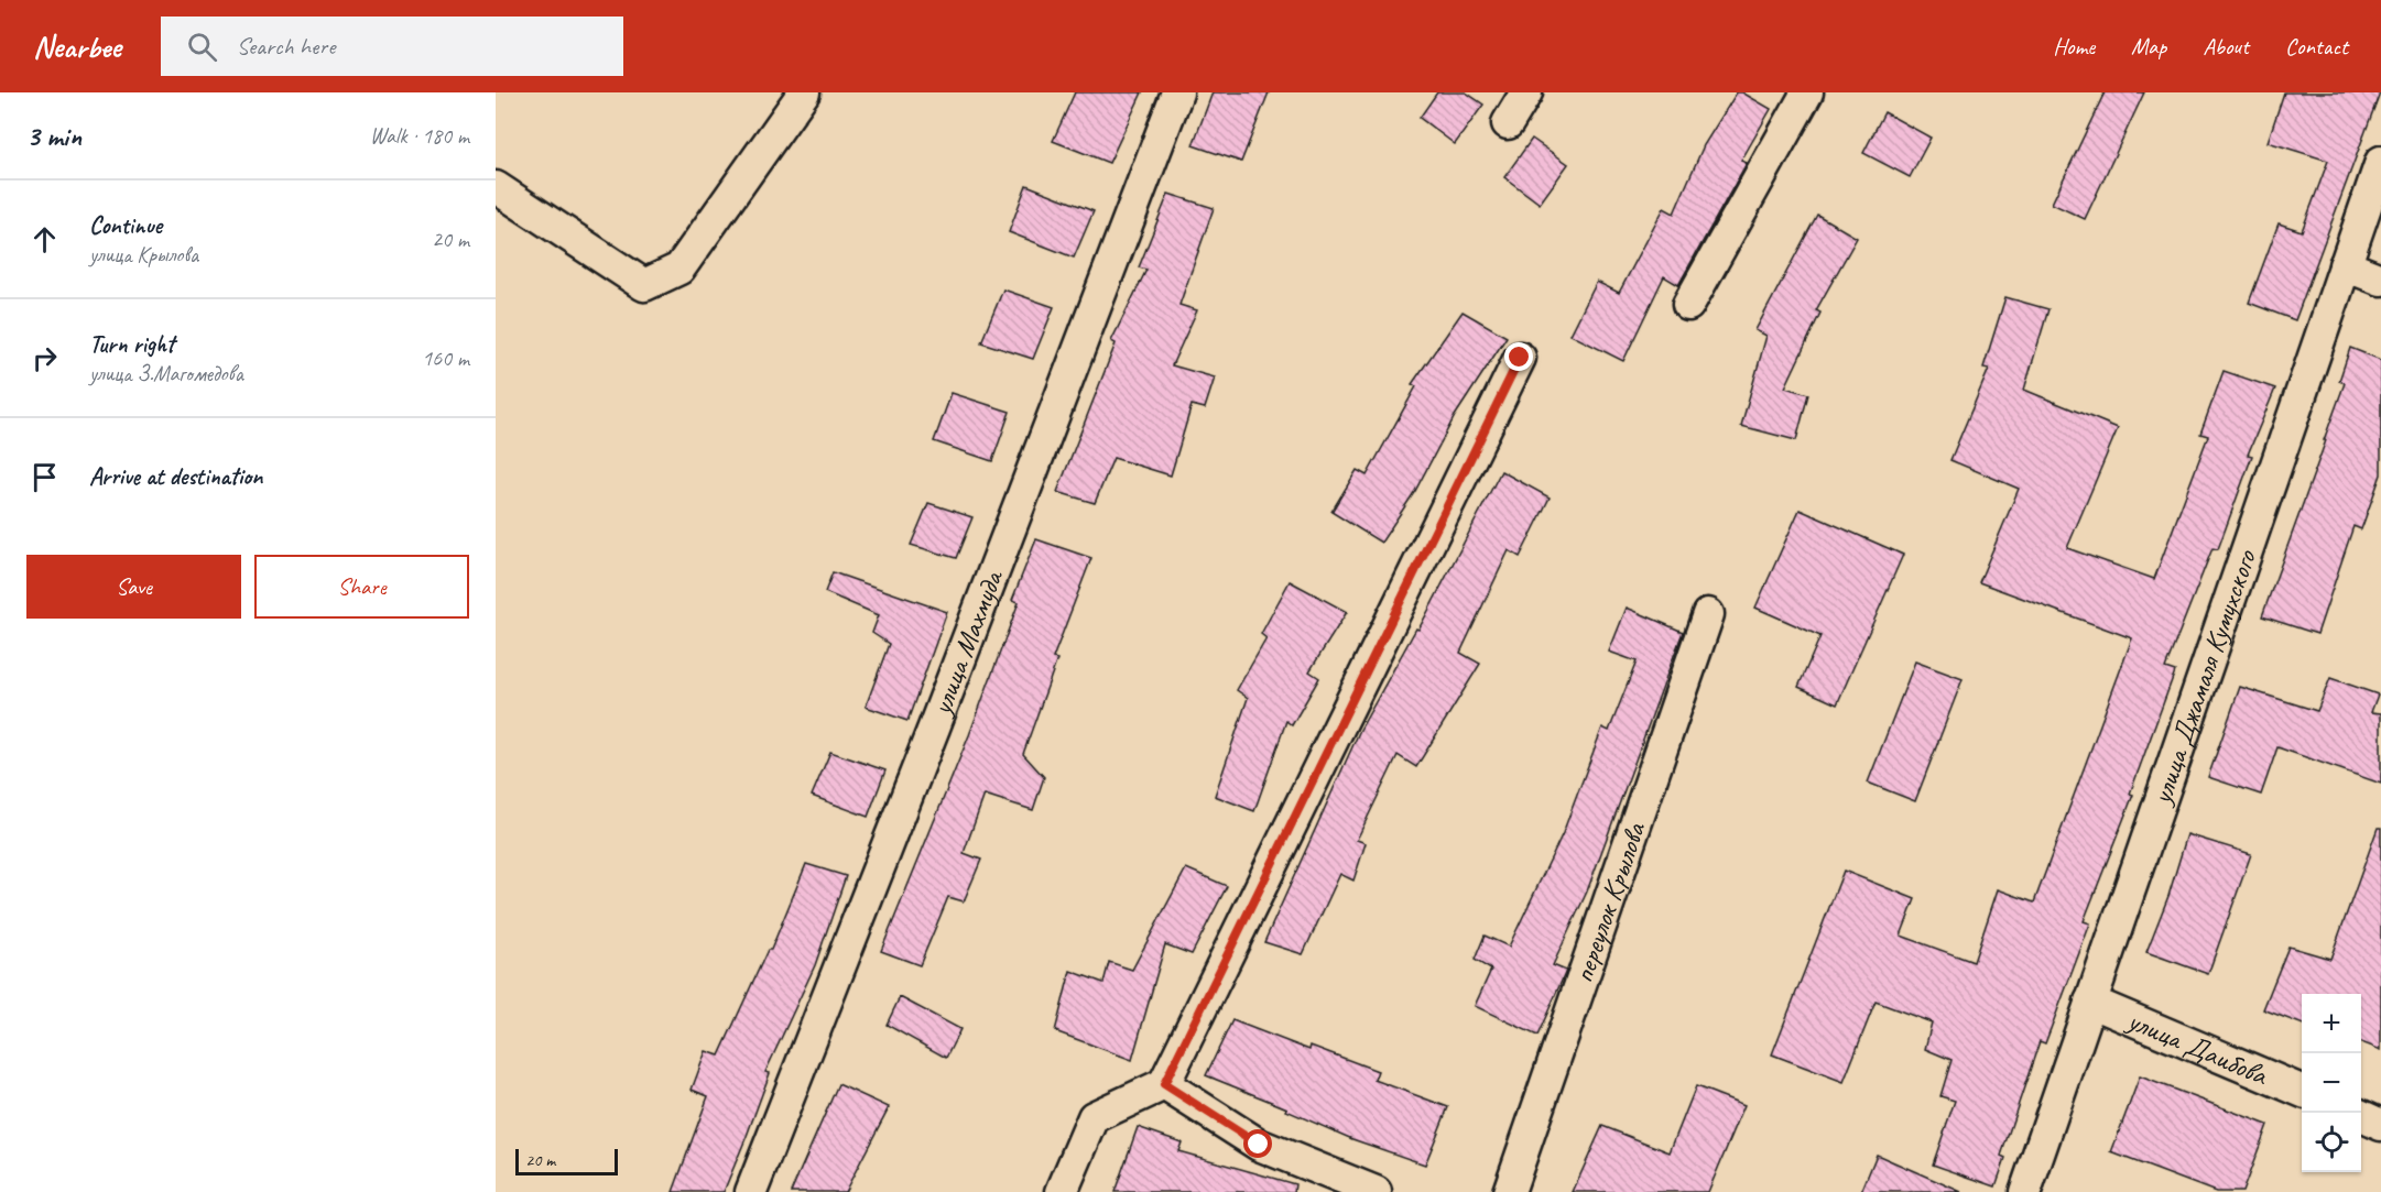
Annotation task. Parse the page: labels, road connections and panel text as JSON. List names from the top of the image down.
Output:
{
  "streets": {
    "street": [
      "улица Махмуда",
      "улица Джамаля Кумухского",
      "переулок Крылова",
      "улица Даибова"
    ]
  },
  "crossings": [
    ["улица Джамаля Кумухского", "улица Даибова"]
  ],
  "scale_bar": "20 m",
  "page": {
    "header": "Nearbee",
    "search": "Search here",
    "nav": [
      "Home",
      "Map",
      "About",
      "Contact"
    ],
    "heading": ["3 min", "Walk · 180 m"],
    "list": [
      ["Continue", "улица Крылова", "20 m"],
      ["Turn right", "улица З.Магомедова", "160 m"],
      "Arrive at destination"
    ],
    "buttons": ["Save", "Share"],
    "map_buttons": ["+", "−"],
    "scale": "20 m"
  }
}
